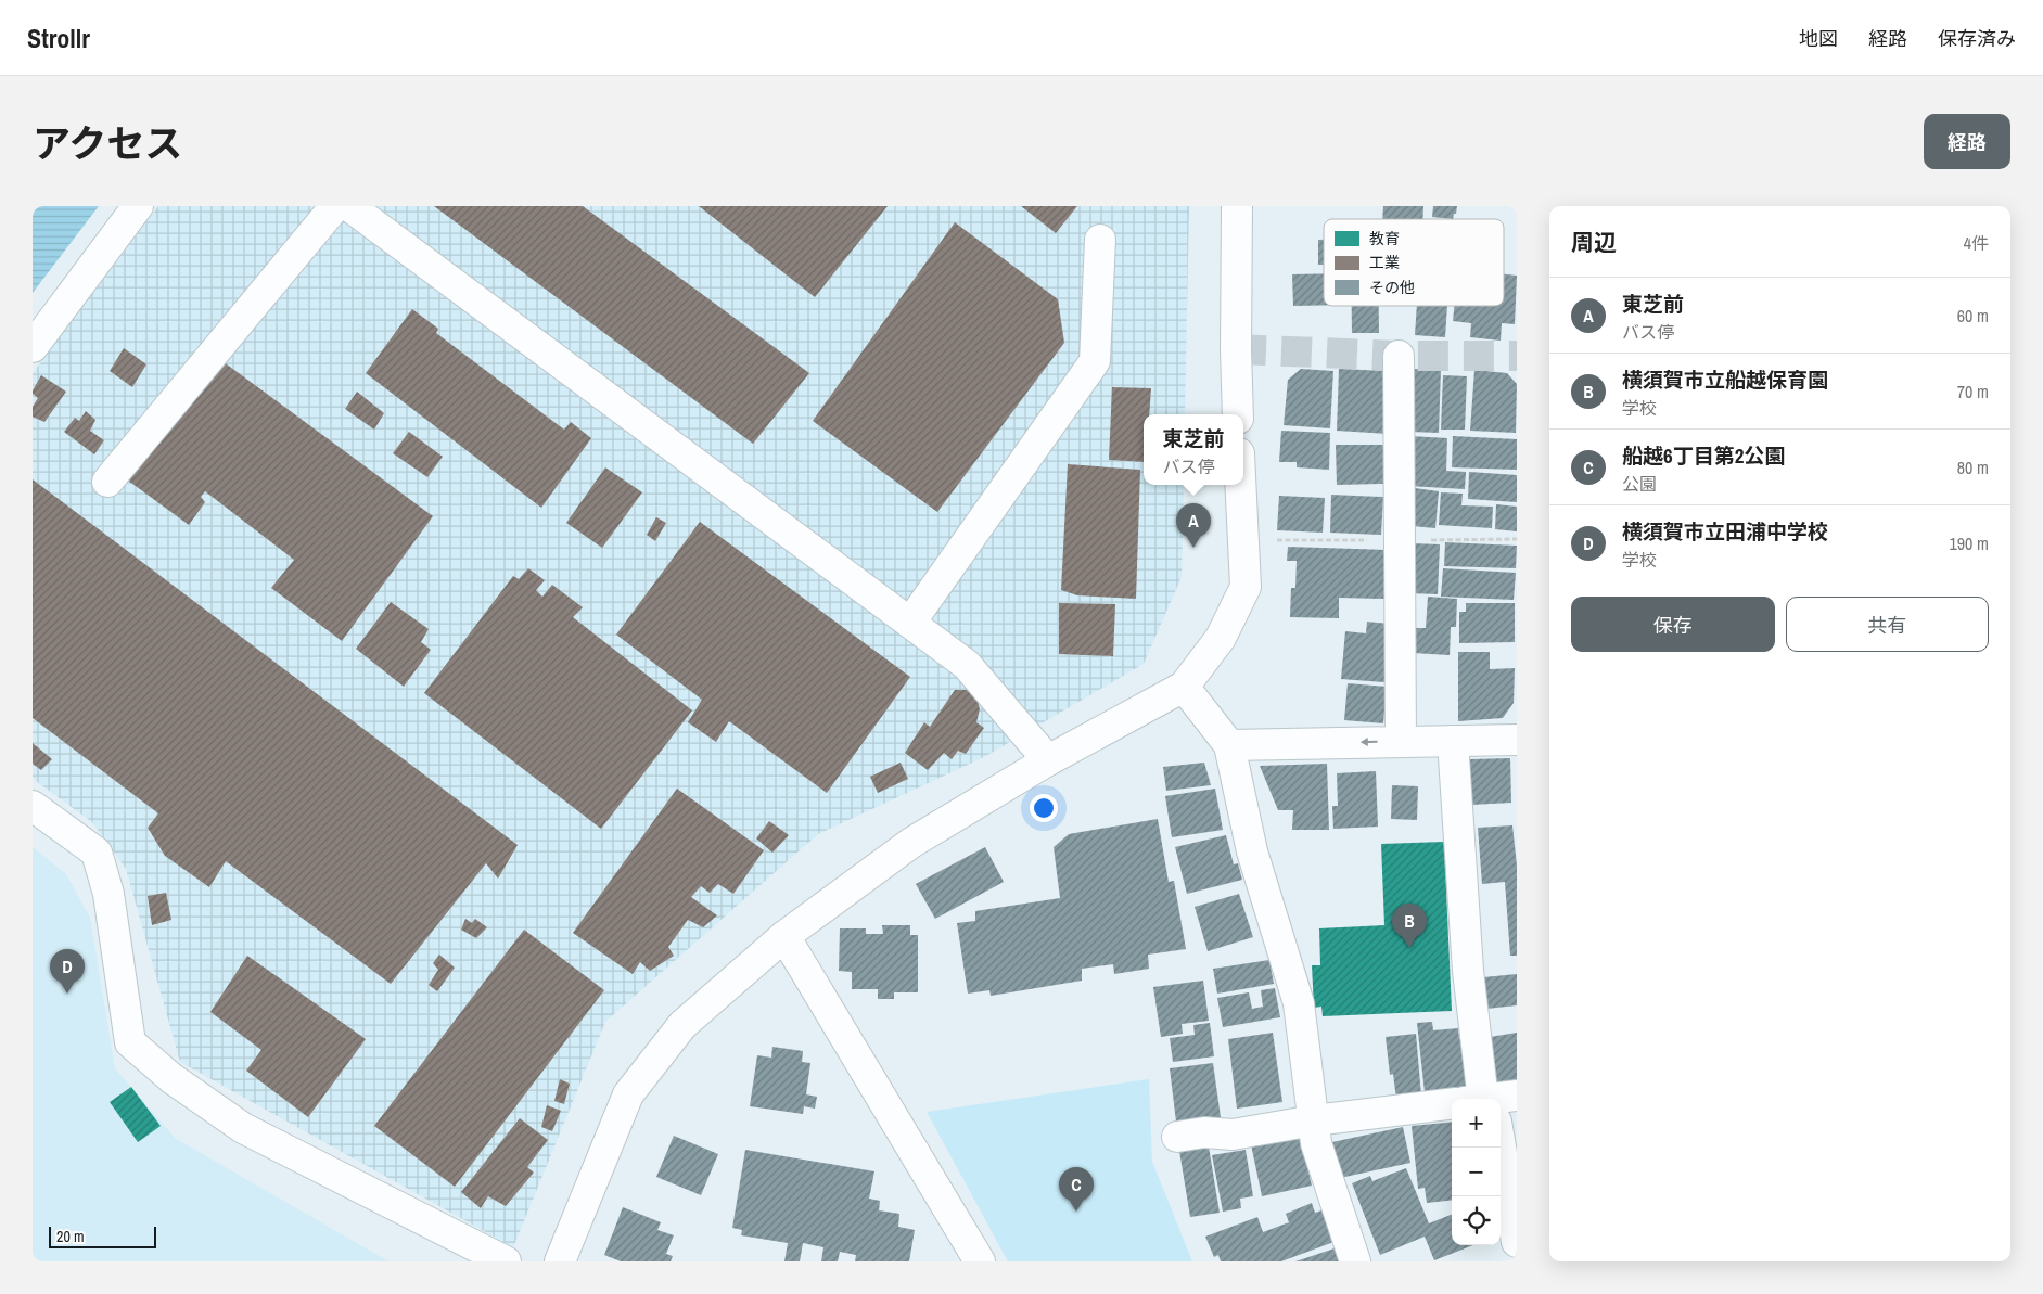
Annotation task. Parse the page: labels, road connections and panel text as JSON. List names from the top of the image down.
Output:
{
  "legend": ["教育", "工業", "その他"],
  "scale_bar": "20 m",
  "page": {
    "header": "Strollr",
    "nav": ["地図", "経路", "保存済み"],
    "title": "アクセス",
    "buttons": [
      "経路",
      ["保存", "共有"]
    ],
    "heading": ["周辺", "4件"],
    "list": [
      {
        "mark": "A",
        "name": "東芝前",
        "note": "バス停",
        "value": "60 m"
      },
      {
        "mark": "B",
        "name": "横須賀市立船越保育園",
        "note": "学校",
        "value": "70 m"
      },
      {
        "mark": "C",
        "name": "船越6丁目第2公園",
        "note": "公園",
        "value": "80 m"
      },
      {
        "mark": "D",
        "name": "横須賀市立田浦中学校",
        "note": "学校",
        "value": "190 m"
      }
    ],
    "popup": ["東芝前", "バス停"],
    "pins": [
      "A",
      "B",
      "D",
      "C"
    ],
    "map_buttons": ["+", "−"],
    "scale": "20 m"
  }
}
